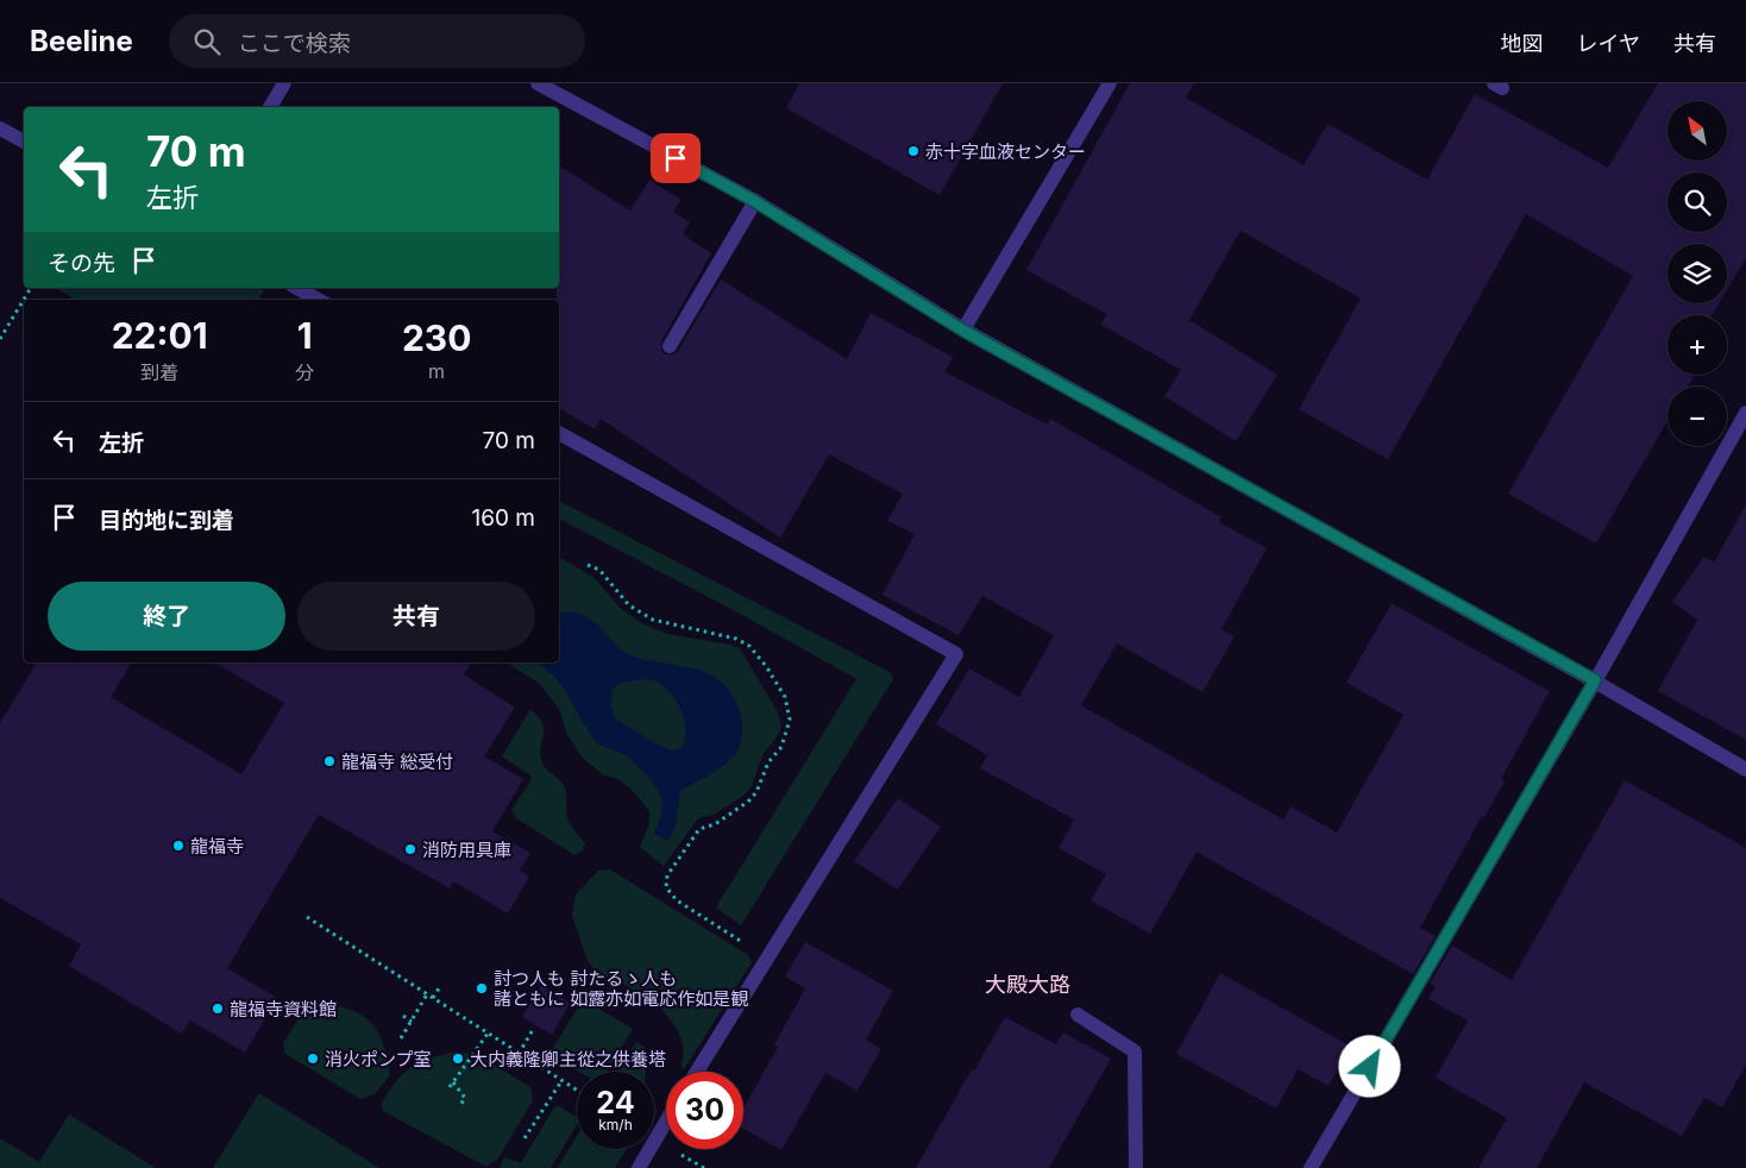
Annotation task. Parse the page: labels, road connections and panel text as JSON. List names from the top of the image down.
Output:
{
  "districts": ["大殿大路"],
  "places": [
    "赤十字血液センター",
    "龍福寺 総受付",
    "龍福寺",
    "消防用具庫",
    "討つ人も 討たるゝ人も 諸ともに 如露亦如電応作如是観",
    "龍福寺資料館",
    "消火ポンプ室",
    "大内義隆卿主從之供養塔"
  ],
  "north": "top left",
  "page": {
    "header": "Beeline",
    "search": "ここで検索",
    "nav": ["地図", "レイヤ", "共有"],
    "map_buttons": ["+", "−"],
    "turn": ["70 m", "左折"],
    "then": "その先",
    "eta": [
      "22:01",
      "到着",
      "1",
      "分",
      "230",
      "m"
    ],
    "list": [
      {
        "name": "左折",
        "value": "70 m"
      },
      {
        "name": "目的地に到着",
        "value": "160 m"
      }
    ],
    "buttons": ["終了", "共有"],
    "speed": "24 km/h",
    "limit": "30"
  }
}
